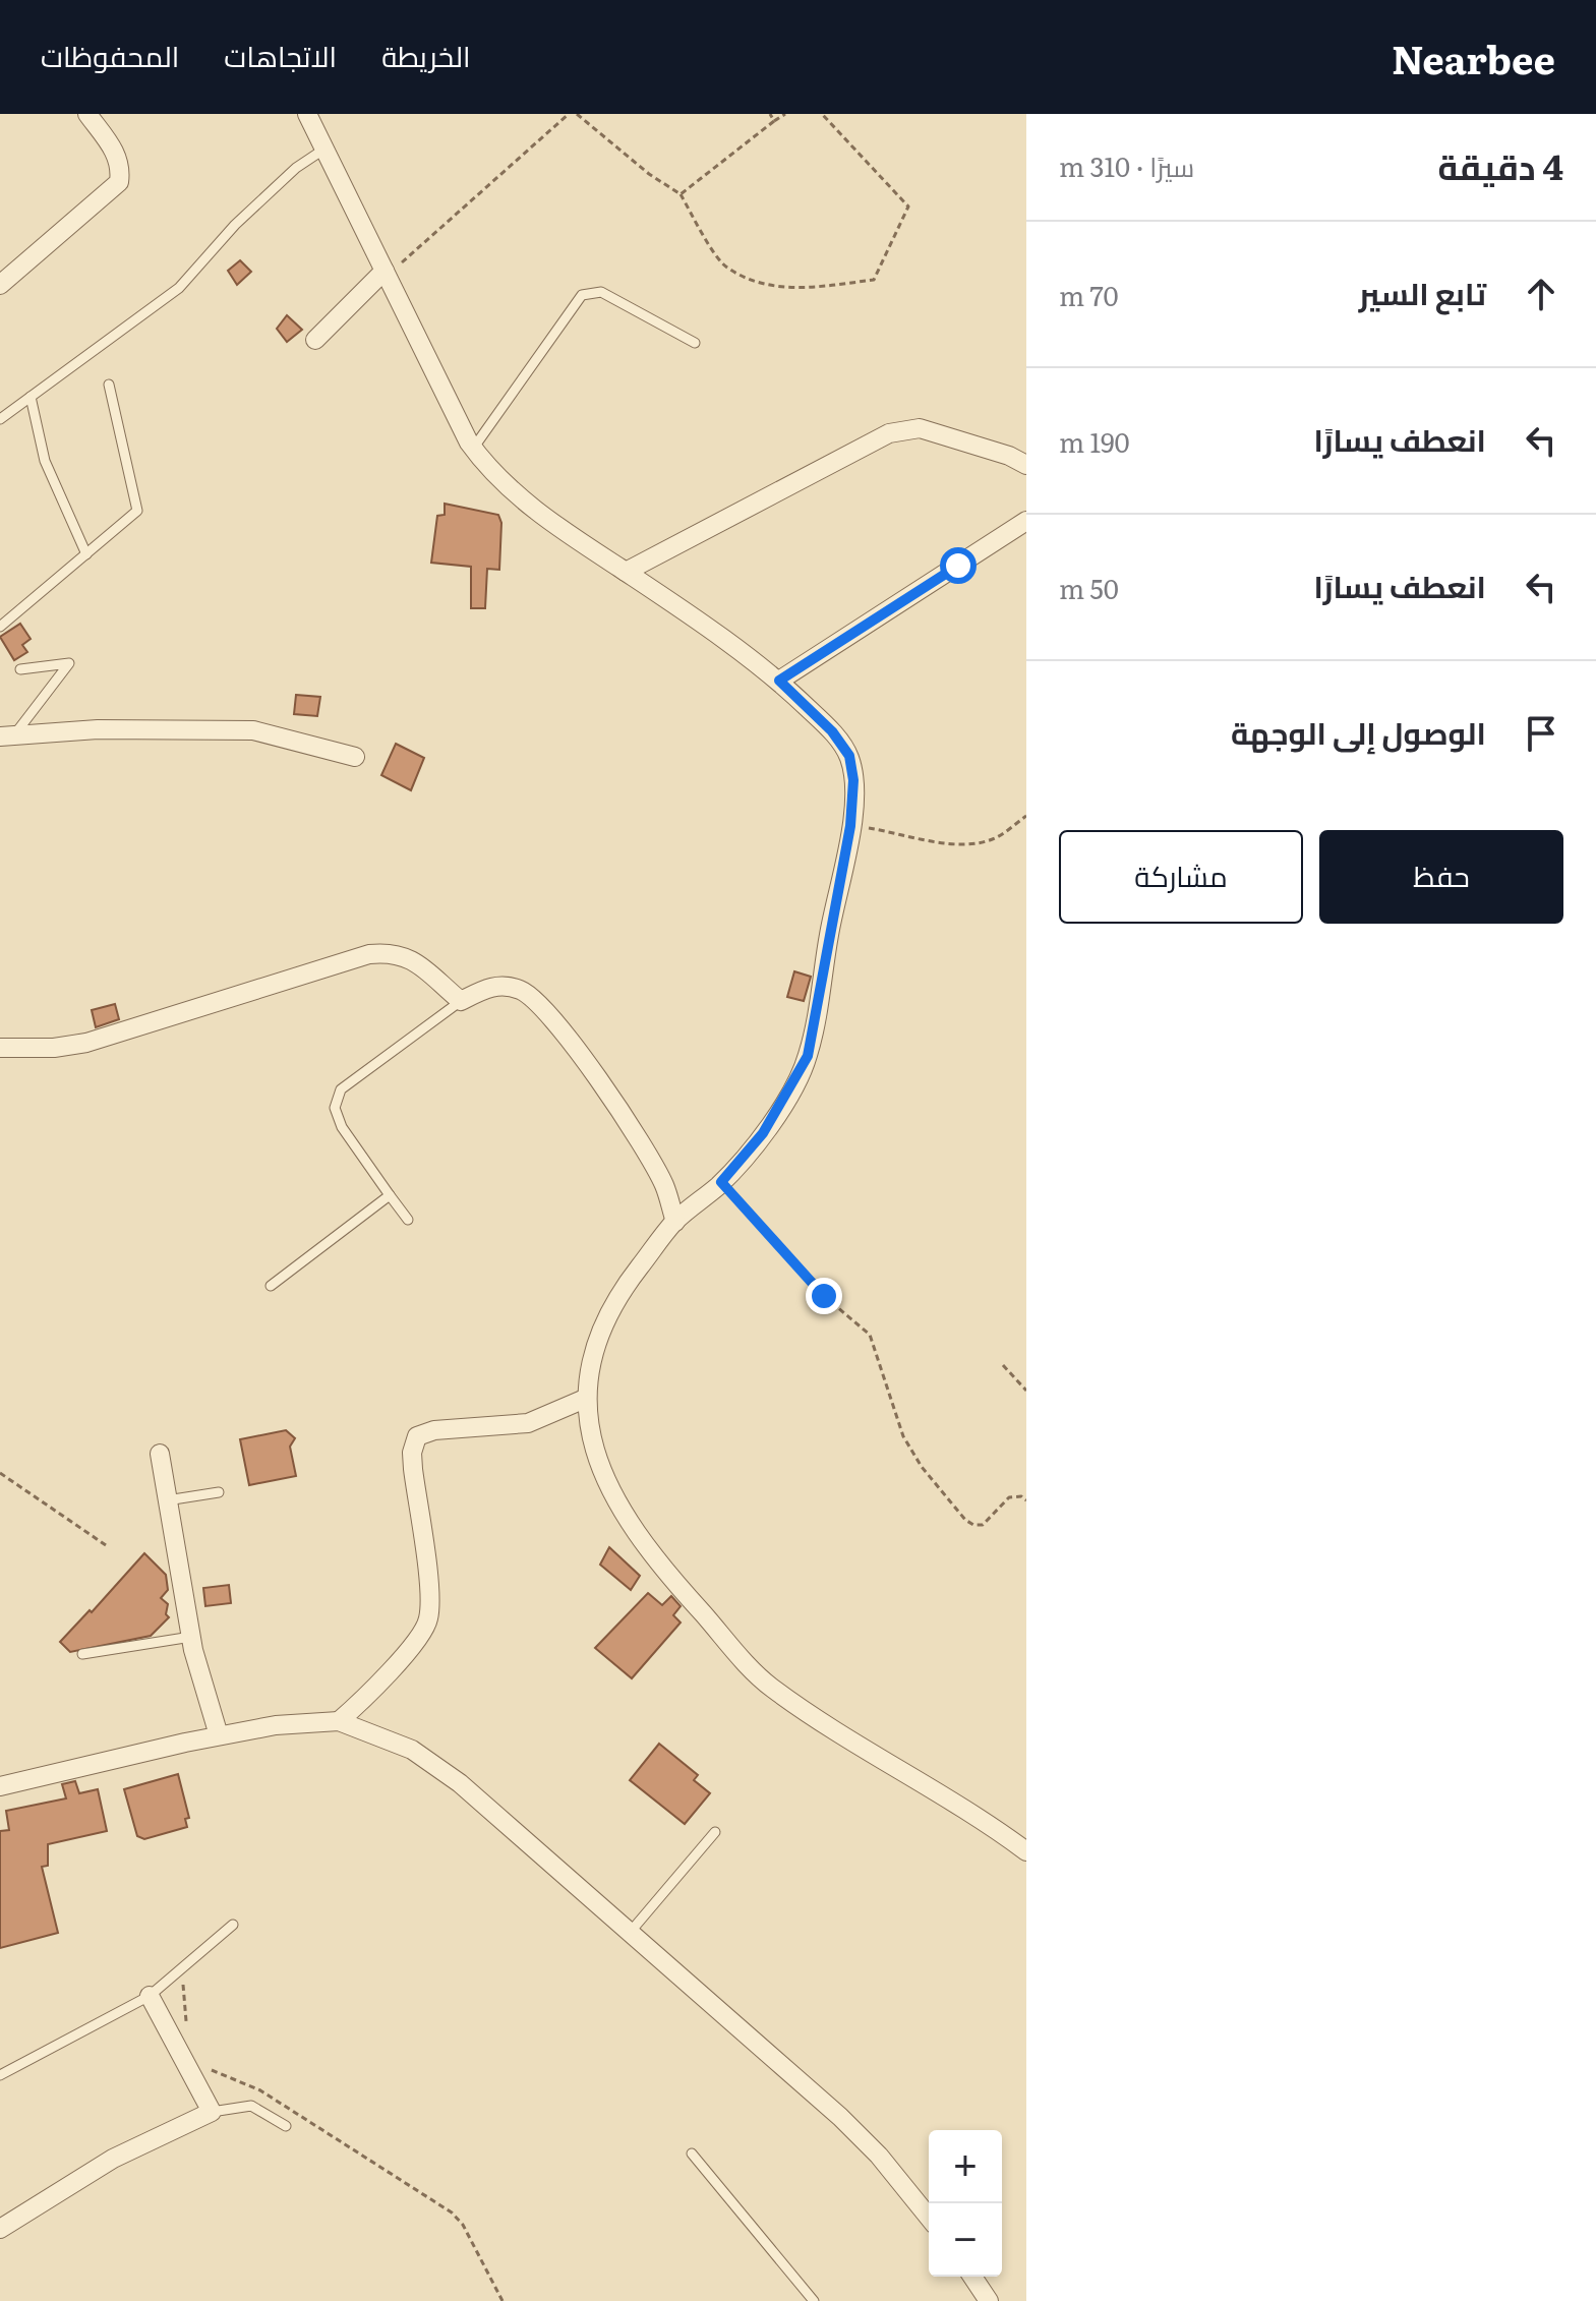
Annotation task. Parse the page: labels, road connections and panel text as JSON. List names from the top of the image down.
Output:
{
  "page": {
    "header": "Nearbee",
    "nav": ["الخريطة", "الاتجاهات", "المحفوظات"],
    "heading": ["4 دقيقة", "سيرًا · 310 m"],
    "list": [
      ["تابع السير", "70 m"],
      ["انعطف يسارًا", "190 m"],
      ["انعطف يسارًا", "50 m"],
      "الوصول إلى الوجهة"
    ],
    "buttons": ["حفظ", "مشاركة"],
    "map_buttons": ["+", "−"]
  }
}
